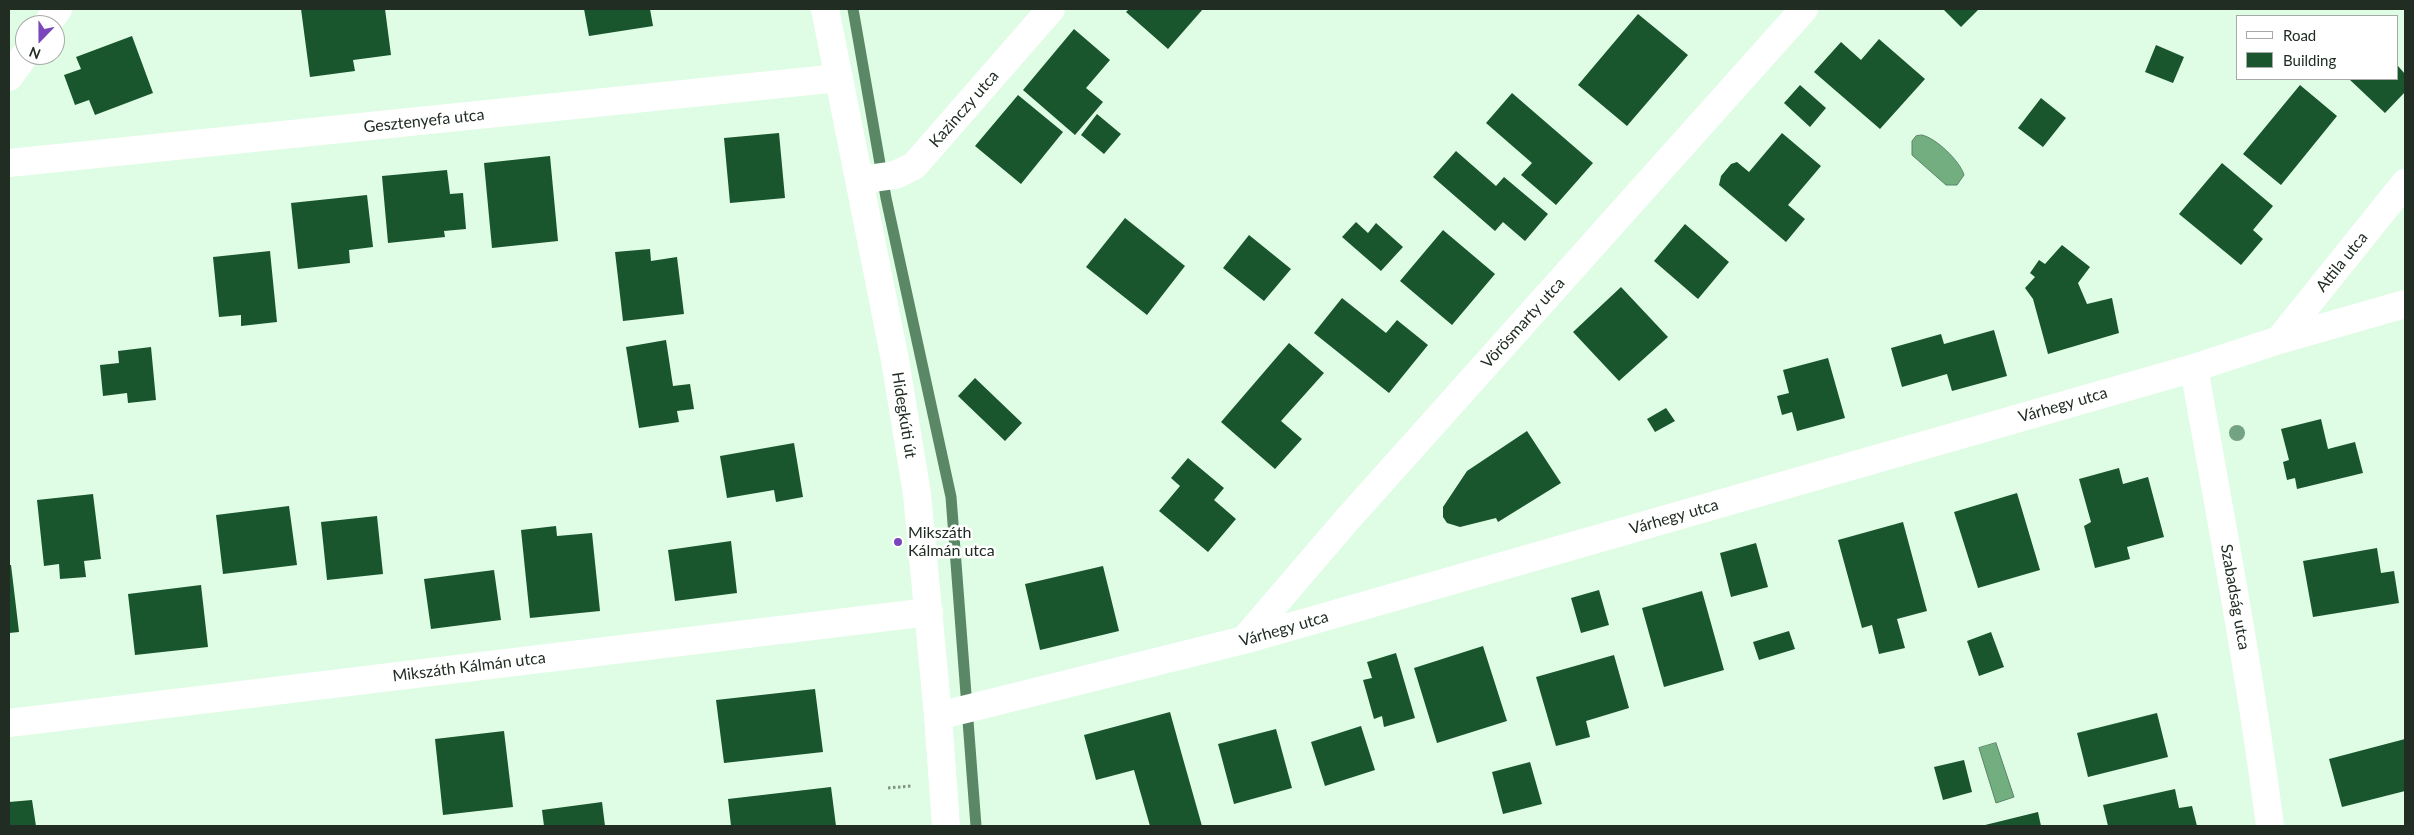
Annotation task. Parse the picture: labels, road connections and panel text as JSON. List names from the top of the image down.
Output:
{
  "streets": {
    "street": [
      "Kazinczy utca",
      "Gesztenyefa utca",
      "Attila utca",
      "Vörösmarty utca",
      "Várhegy utca",
      "Hidegkúti út",
      "Szabadság utca",
      "Mikszáth Kálmán utca"
    ]
  },
  "crossings": [
    ["Kazinczy utca", "Hidegkúti út"],
    ["Gesztenyefa utca", "Hidegkúti út"],
    ["Attila utca", "Várhegy utca"],
    ["Vörösmarty utca", "Várhegy utca"],
    ["Várhegy utca", "Hidegkúti út"],
    ["Várhegy utca", "Szabadság utca"],
    ["Hidegkúti út", "Mikszáth Kálmán utca"]
  ],
  "places": ["Mikszáth Kálmán utca"],
  "legend": ["Road", "Building"],
  "north": "bottom"
}
